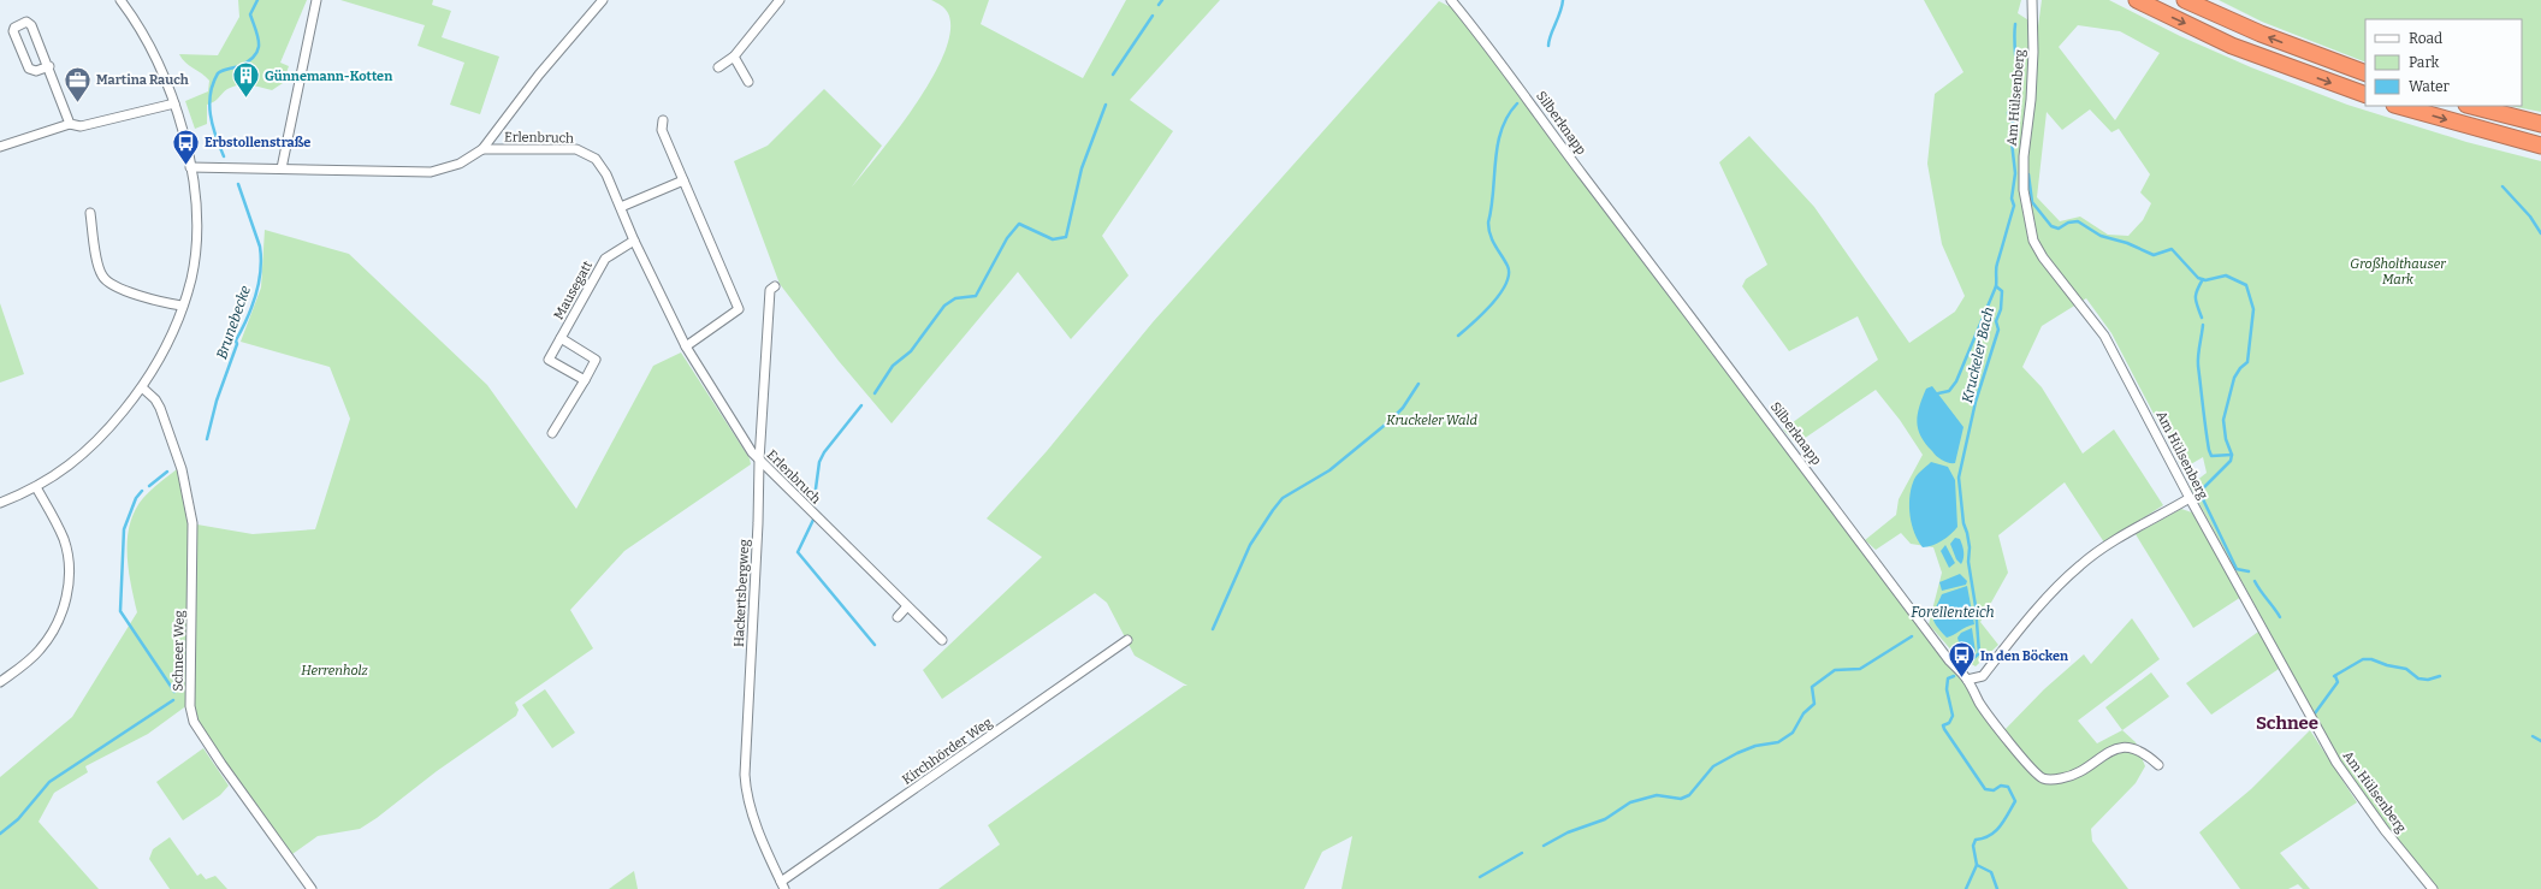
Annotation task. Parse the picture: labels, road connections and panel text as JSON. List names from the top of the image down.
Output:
{
  "streets": {
    "street": [
      "Am Hülsenberg",
      "Silberknapp",
      "Erlenbruch",
      "Mausegatt",
      "Hackertsbergweg",
      "Schneer Weg",
      "Kirchhörder Weg"
    ]
  },
  "crossings": [
    ["Erlenbruch", "Mausegatt"],
    ["Erlenbruch", "Hackertsbergweg"],
    ["Hackertsbergweg", "Kirchhörder Weg"]
  ],
  "districts": ["Schnee"],
  "water": ["Brunebecke", "Kruckeler Bach", "Forellenteich"],
  "parks": ["Großholthauser Mark", "Kruckeler Wald", "Herrenholz"],
  "places": {
    "building": ["Günnemann-Kotten"],
    "office": ["Martina Rauch"],
    "bus stop": ["Erbstollenstraße", "In den Böcken"]
  },
  "legend": ["Road", "Park", "Water"]
}
